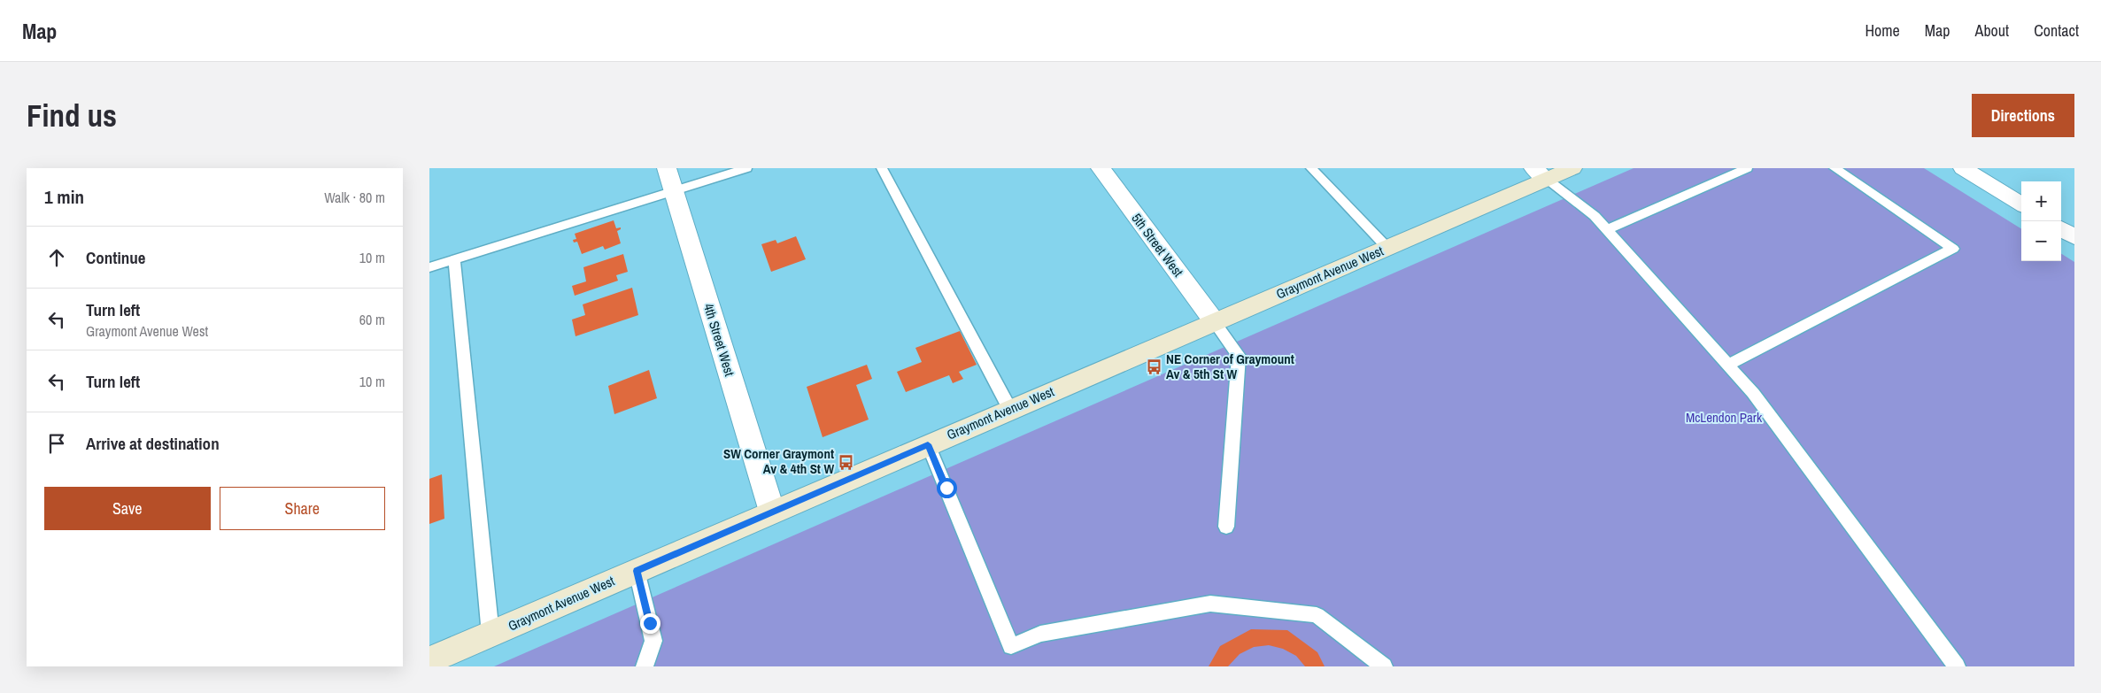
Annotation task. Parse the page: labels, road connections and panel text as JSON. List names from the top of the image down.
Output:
{
  "streets": {
    "main road": ["Graymont Avenue West"],
    "street": ["5th Street West", "4th Street West"]
  },
  "crossings": [
    ["5th Street West", "Graymont Avenue West"],
    ["Graymont Avenue West", "4th Street West"]
  ],
  "parks": ["McLendon Park"],
  "places": {
    "bus stop": ["NE Corner of Graymount Av & 5th St W", "SW Corner Graymont Av & 4th St W"]
  },
  "page": {
    "header": "Map",
    "nav": [
      "Home",
      "Map",
      "About",
      "Contact"
    ],
    "buttons": [
      "Directions",
      ["Save", "Share"]
    ],
    "title": "Find us",
    "heading": ["1 min", "Walk · 80 m"],
    "map_buttons": ["+", "−"],
    "list": [
      ["Continue", "10 m"],
      ["Turn left", "Graymont Avenue West", "60 m"],
      ["Turn left", "10 m"],
      "Arrive at destination"
    ]
  }
}
